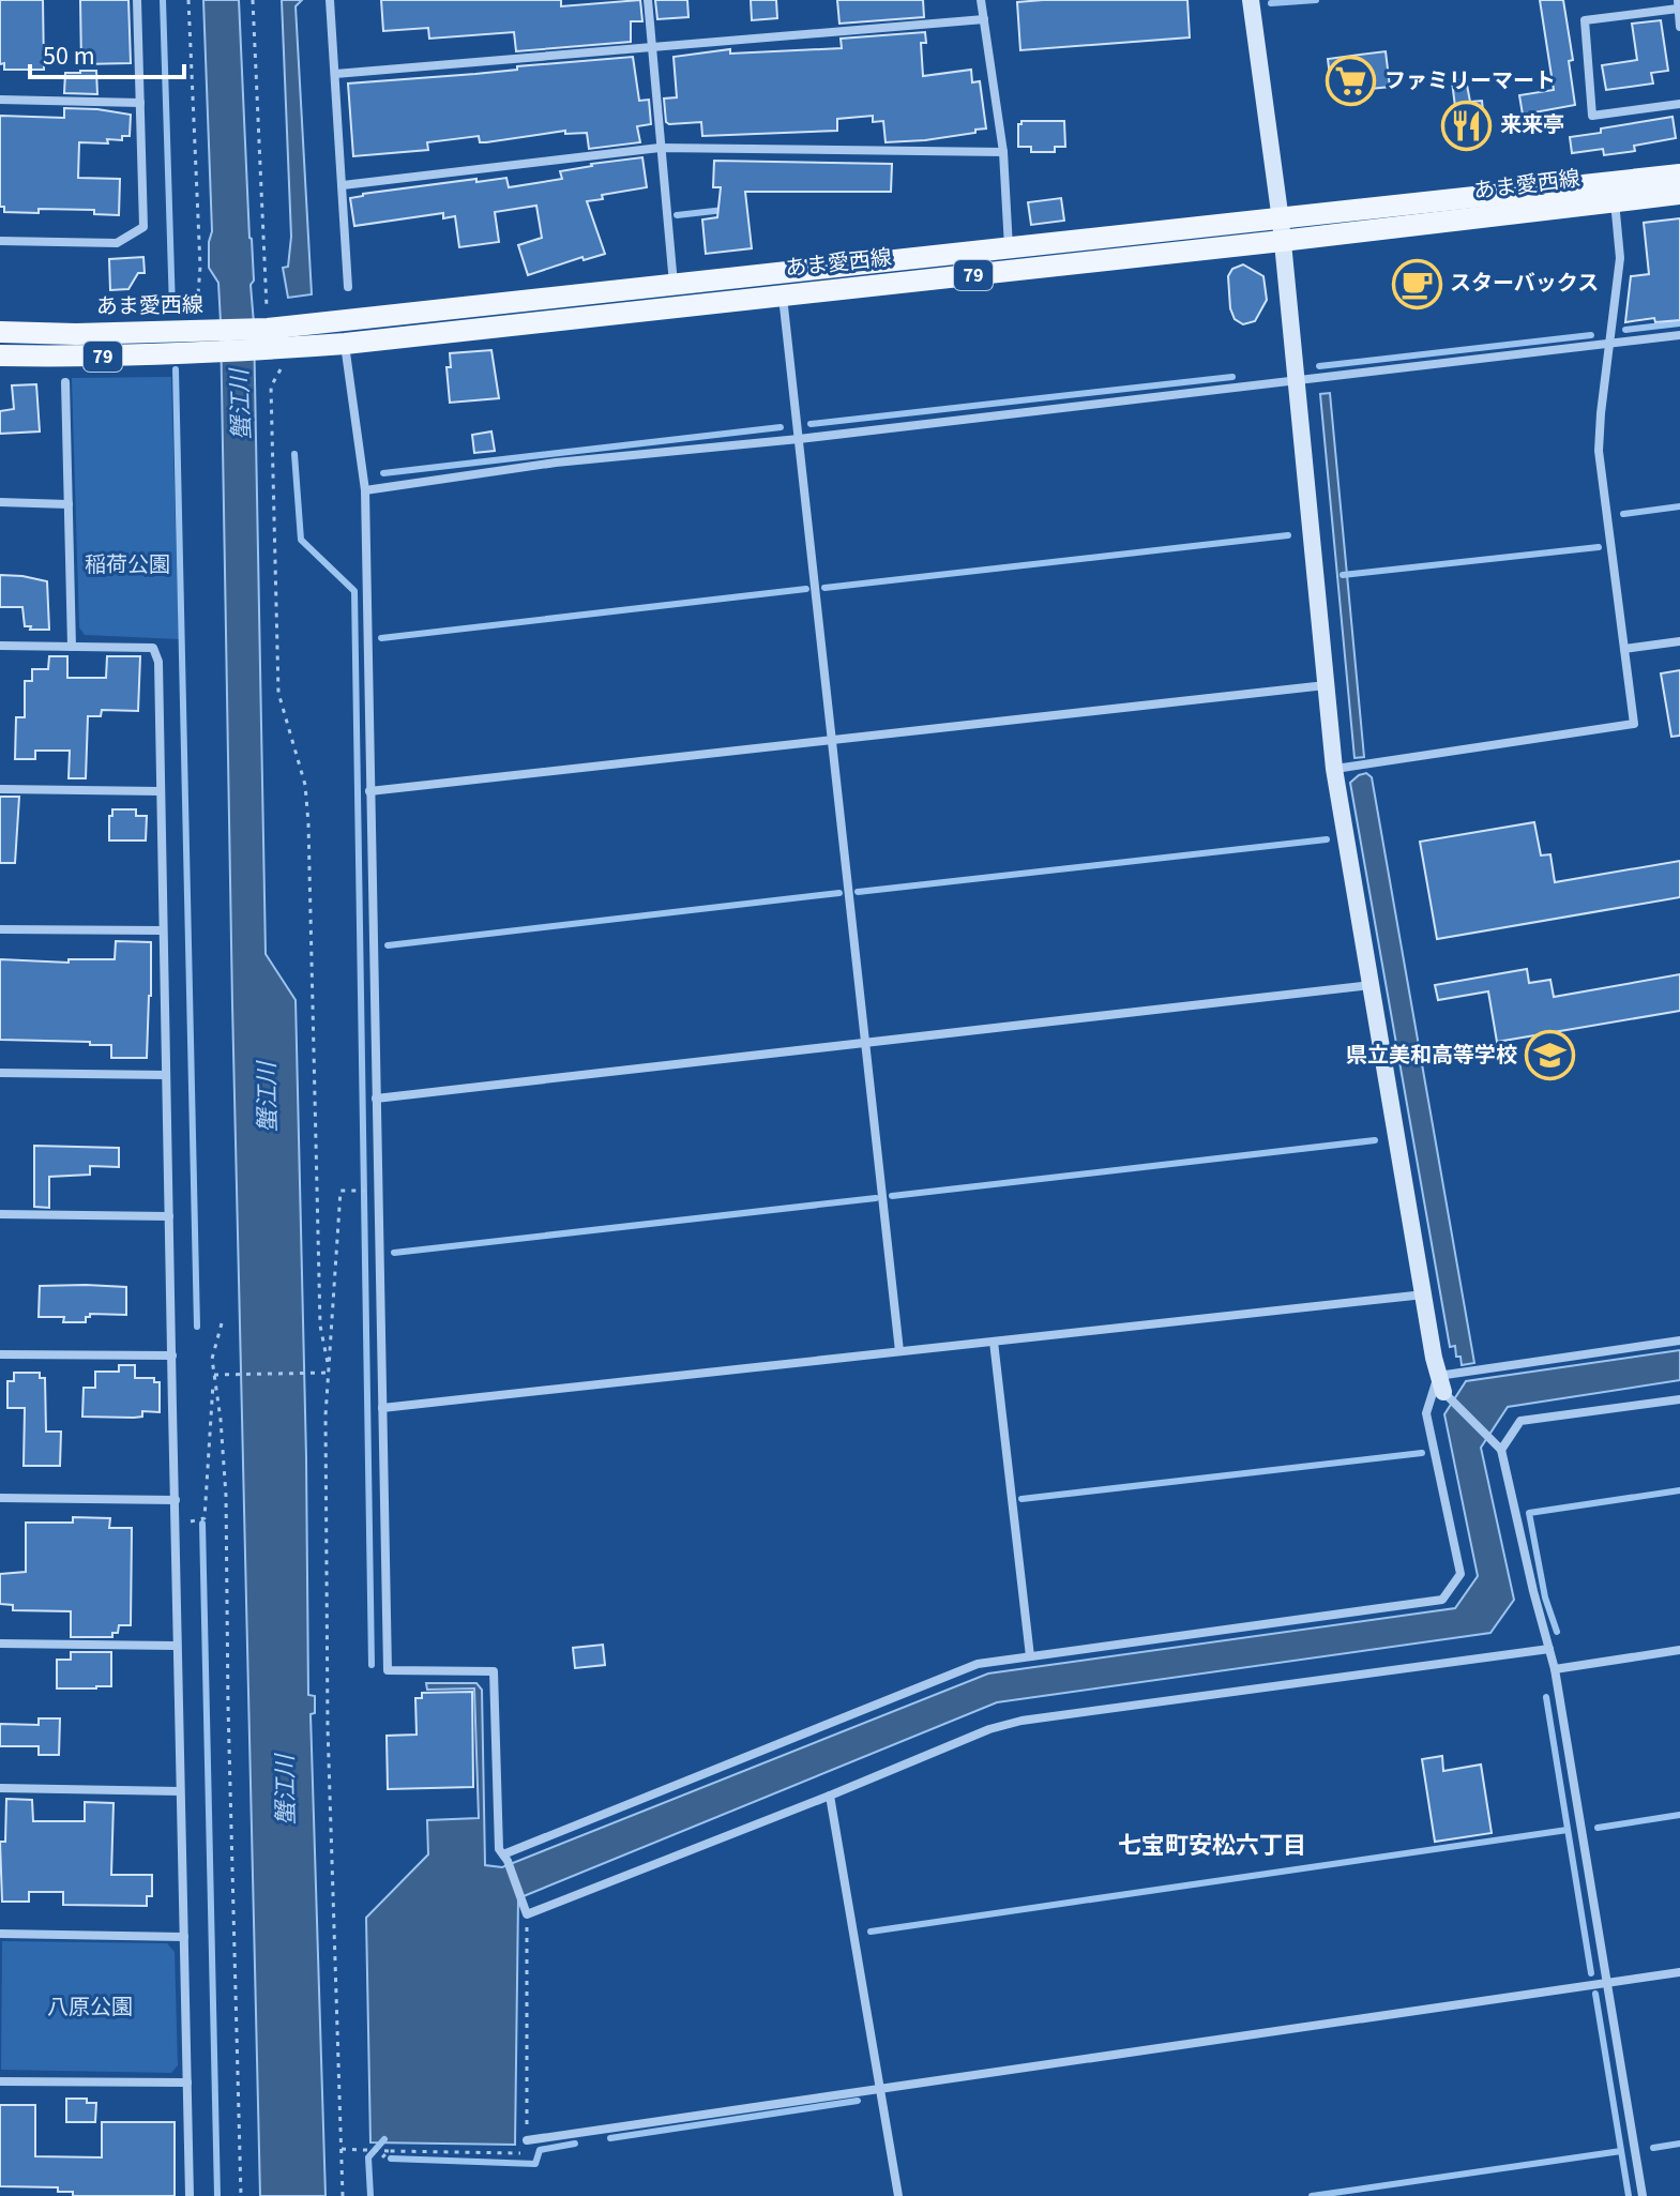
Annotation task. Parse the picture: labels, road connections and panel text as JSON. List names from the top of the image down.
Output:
{
  "streets": {
    "main road": ["あま愛西線", "79"]
  },
  "districts": ["七宝町安松六丁目"],
  "water": ["蟹江川"],
  "parks": ["稲荷公園", "八原公園"],
  "places": {
    "supermarket": ["ファミリーマート"],
    "restaurant": ["来来亭"],
    "cafe": ["スターバックス"],
    "school or university": ["県立美和高等学校"]
  },
  "scale_bar": "50 m"
}
